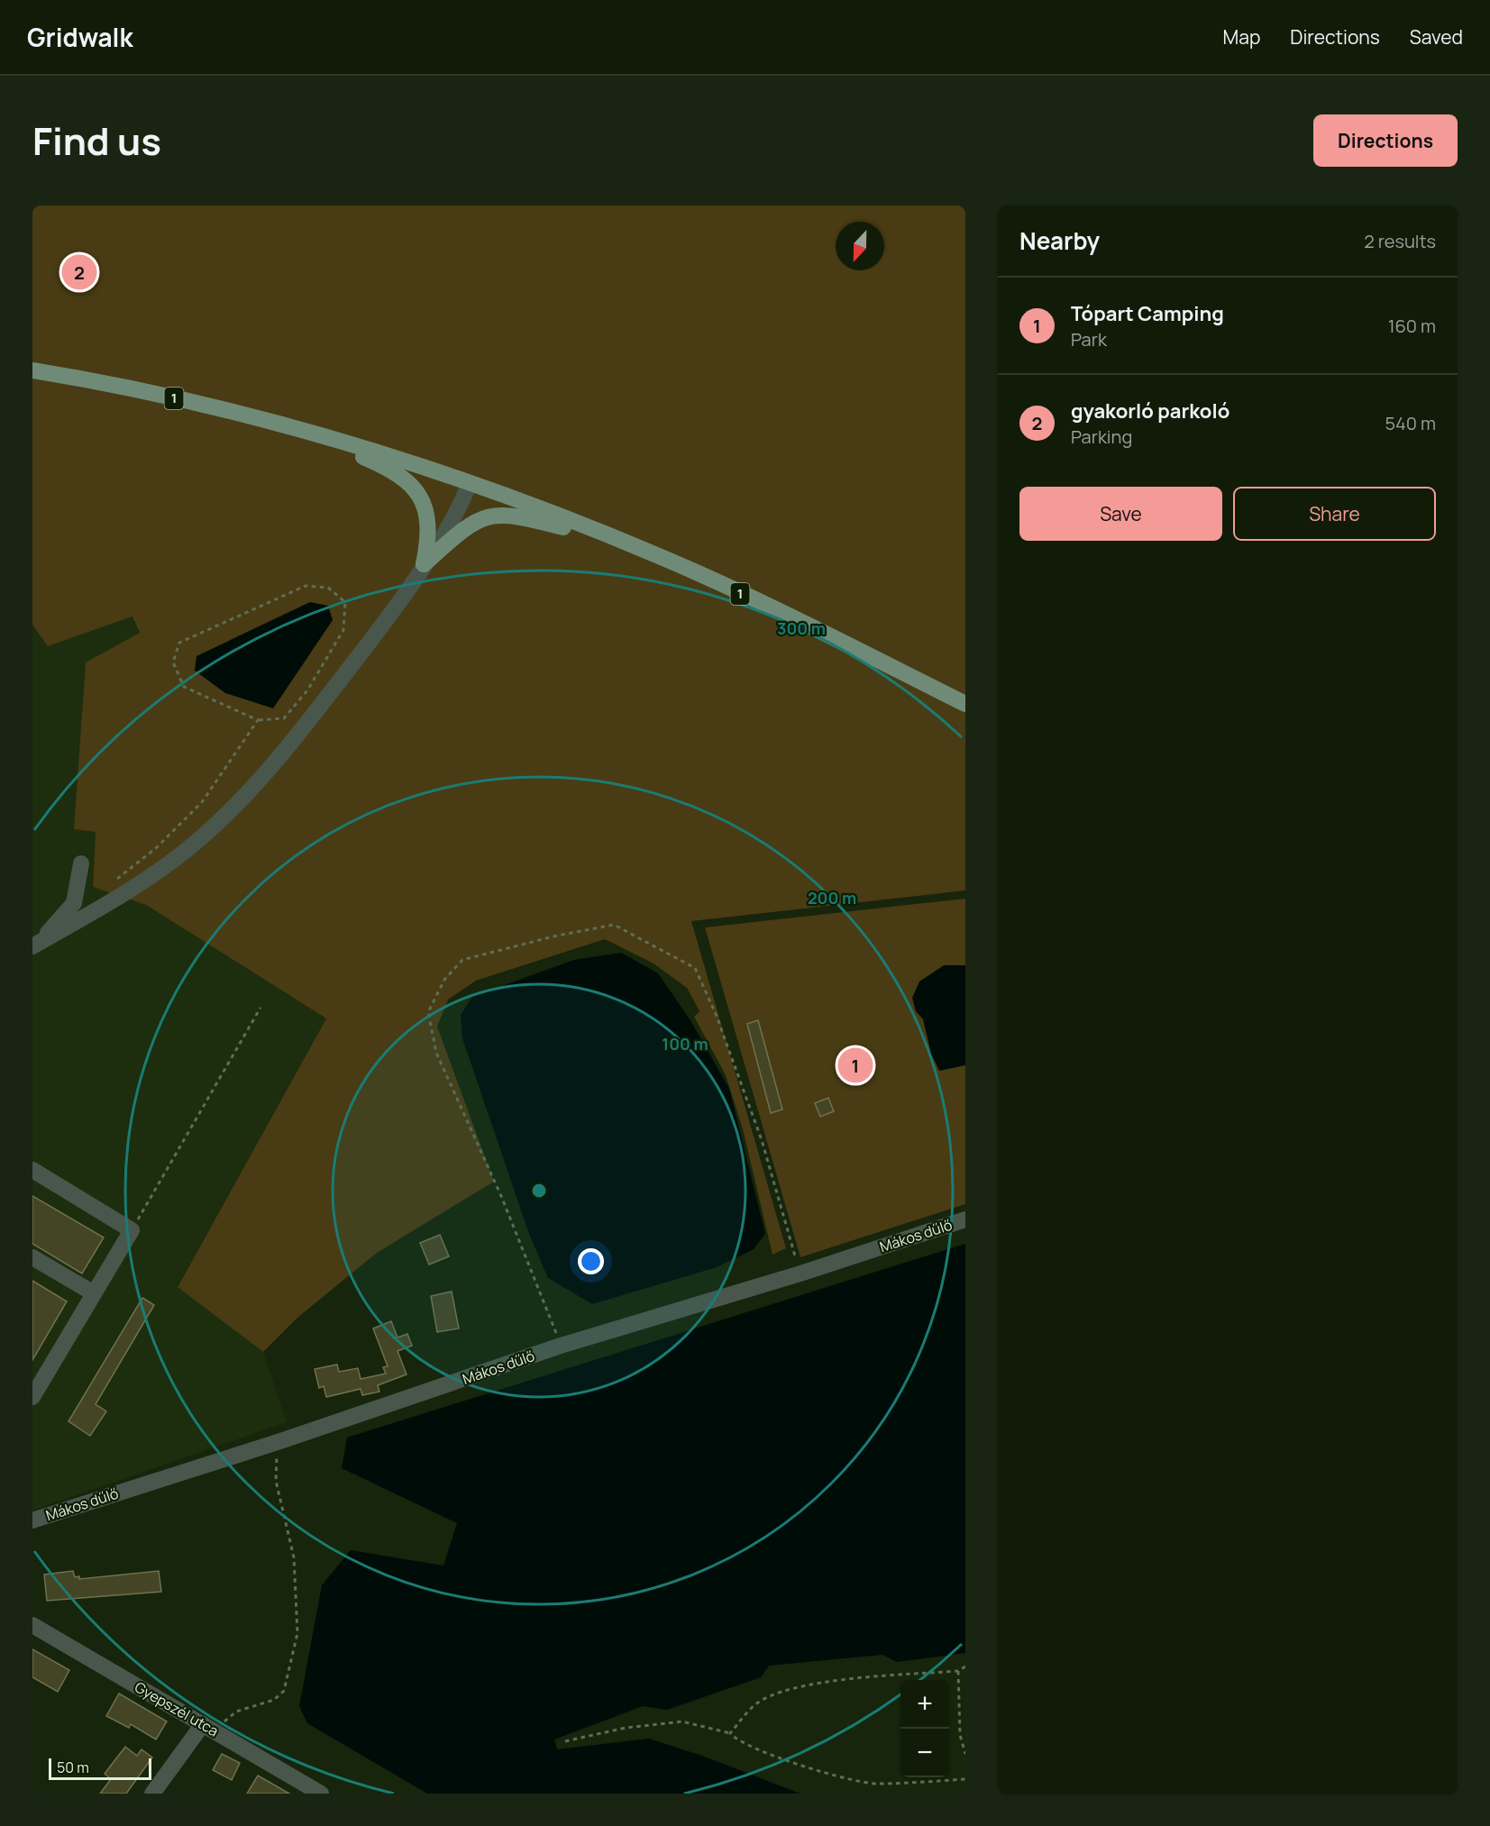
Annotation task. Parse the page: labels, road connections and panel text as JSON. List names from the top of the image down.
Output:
{
  "streets": {
    "main road": ["1"],
    "street": ["Mákos dűlő", "Gyepszél utca"]
  },
  "scale_bar": "50 m",
  "north": "bottom",
  "page": {
    "header": "Gridwalk",
    "nav": ["Map", "Directions", "Saved"],
    "title": "Find us",
    "buttons": [
      "Directions",
      ["Save", "Share"]
    ],
    "heading": ["Nearby", "2 results"],
    "pins": ["2", "1"],
    "list": [
      {
        "mark": "1",
        "name": "Tópart Camping",
        "note": "Park",
        "value": "160 m"
      },
      {
        "mark": "2",
        "name": "gyakorló parkoló",
        "note": "Parking",
        "value": "540 m"
      }
    ],
    "map_buttons": ["+", "−"],
    "scale": "50 m"
  },
  "rings": ["300 m", "200 m", "100 m"]
}
